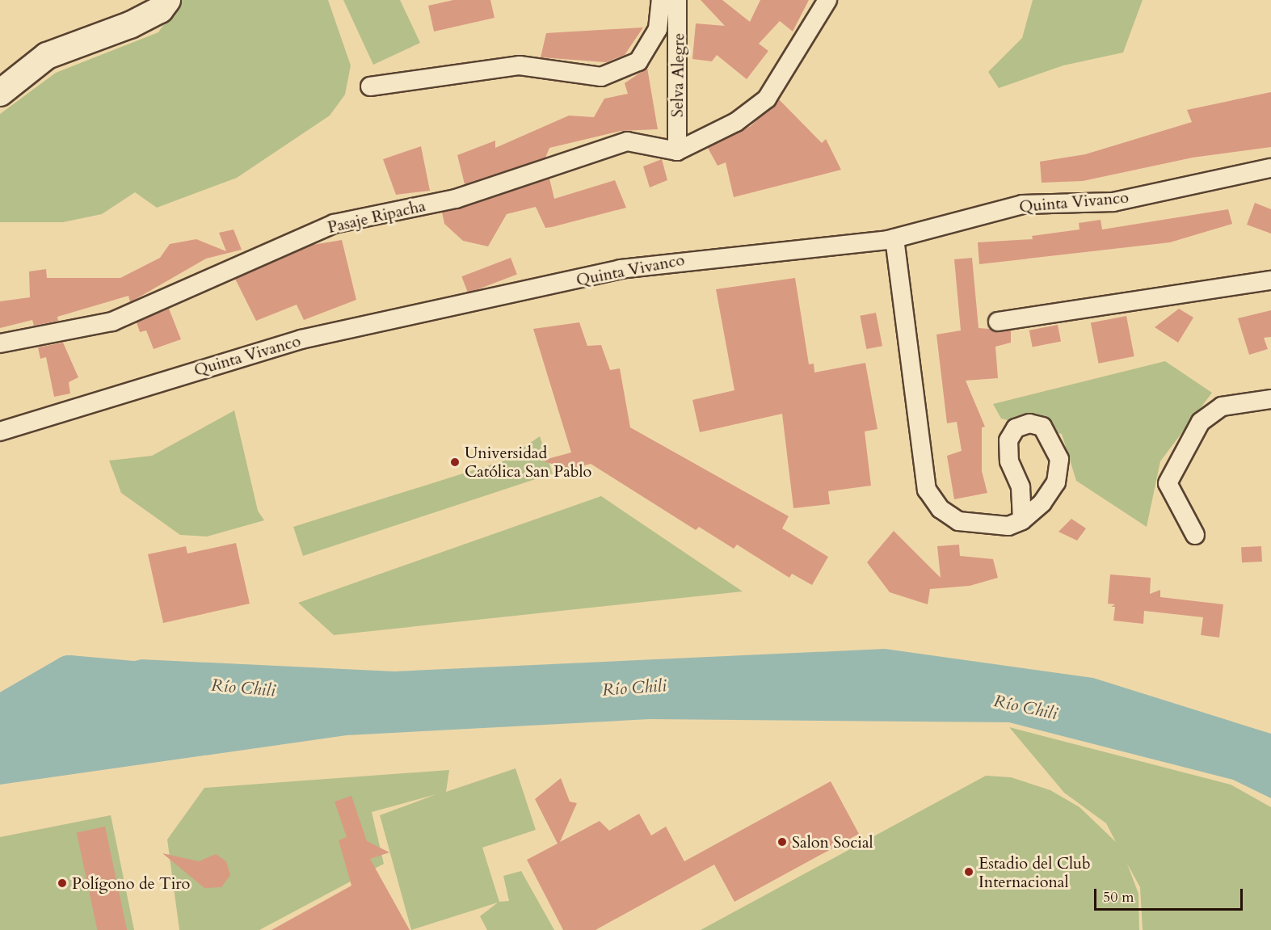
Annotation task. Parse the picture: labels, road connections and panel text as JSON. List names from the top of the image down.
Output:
{
  "streets": {
    "street": ["Selva Alegre", "Quinta Vivanco", "Pasaje Ripacha"]
  },
  "crossings": [
    ["Selva Alegre", "Pasaje Ripacha"]
  ],
  "water": ["Río Chili"],
  "places": [
    "Universidad Católica San Pablo",
    "Salon Social",
    "Estadio del Club Internacional",
    "Polígono de Tiro"
  ],
  "scale_bar": "50 m"
}
